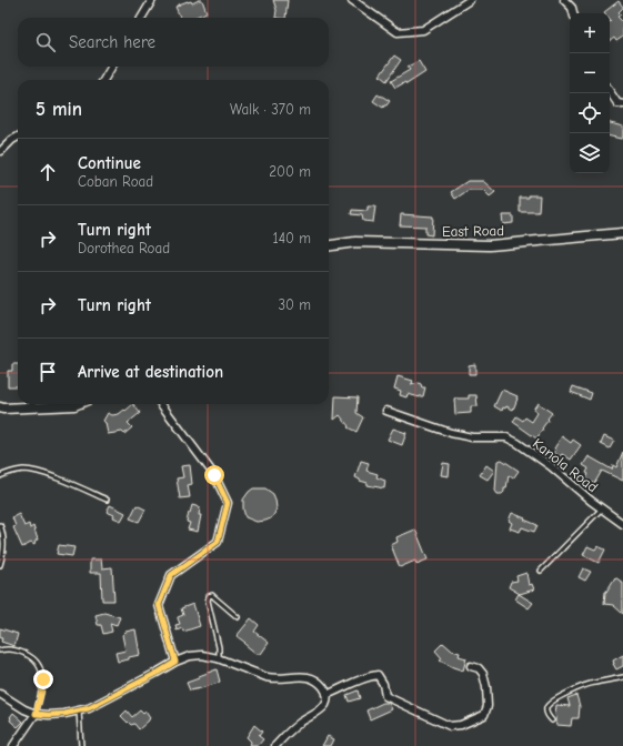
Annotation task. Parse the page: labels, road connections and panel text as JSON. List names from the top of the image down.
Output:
{
  "streets": {
    "street": ["East Road", "Kanola Road"]
  },
  "page": {
    "map_buttons": ["+", "−"],
    "search": "Search here",
    "heading": ["5 min", "Walk · 370 m"],
    "list": [
      ["Continue", "Coban Road", "200 m"],
      ["Turn right", "Dorothea Road", "140 m"],
      ["Turn right", "30 m"],
      "Arrive at destination"
    ]
  }
}
